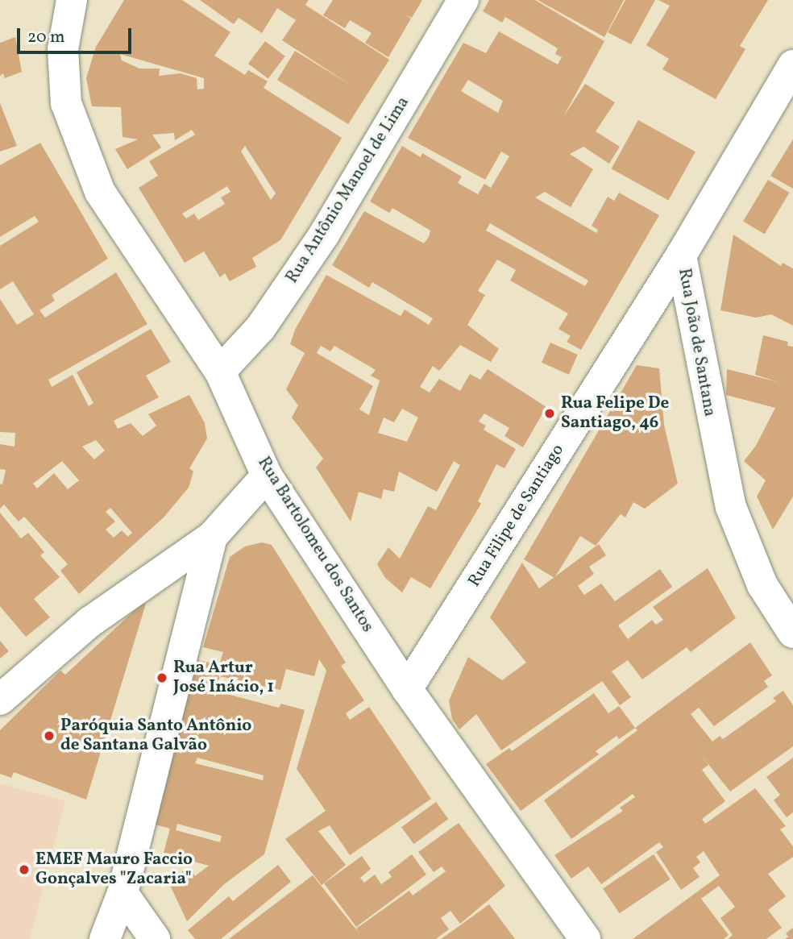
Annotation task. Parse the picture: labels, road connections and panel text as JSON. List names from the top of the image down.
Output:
{
  "streets": {
    "street": [
      "Rua Antônio Manoel de Lima",
      "Rua João de Santana",
      "Rua Filipe de Santiago",
      "Rua Bartolomeu dos Santos"
    ]
  },
  "crossings": [
    ["Rua Antônio Manoel de Lima", "Rua Bartolomeu dos Santos"],
    ["Rua João de Santana", "Rua Filipe de Santiago"],
    ["Rua Filipe de Santiago", "Rua Bartolomeu dos Santos"]
  ],
  "places": [
    "Rua Felipe De Santiago, 46",
    "Rua Artur José Inácio, 1",
    "Paróquia Santo Antônio de Santana Galvão",
    "EMEF Mauro Faccio Gonçalves \"Zacaria\""
  ],
  "scale_bar": "20 m"
}
